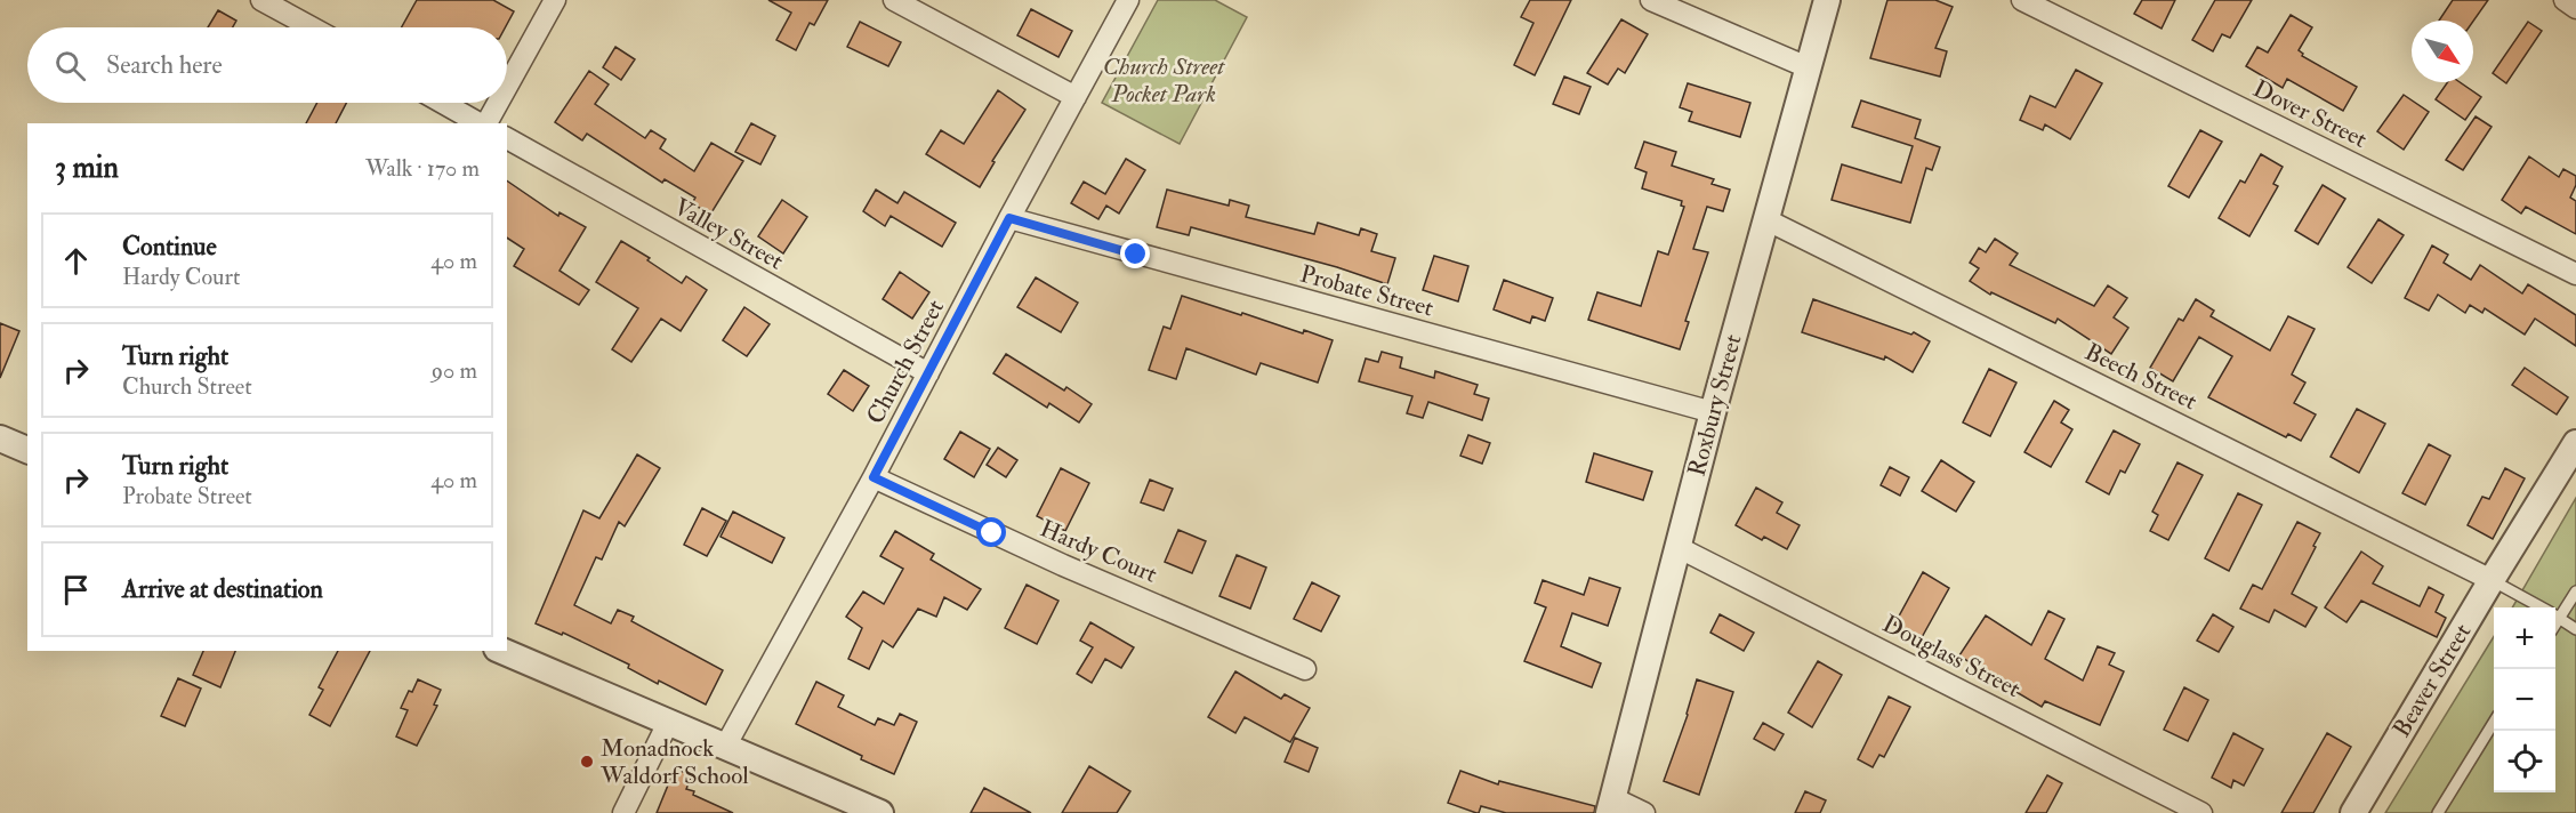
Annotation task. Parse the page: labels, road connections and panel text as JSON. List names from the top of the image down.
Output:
{
  "streets": {
    "street": [
      "Dover Street",
      "Valley Street",
      "Probate Street",
      "Church Street",
      "Beech Street",
      "Roxbury Street",
      "Hardy Court",
      "Douglass Street",
      "Beaver Street"
    ]
  },
  "crossings": [
    ["Valley Street", "Church Street"],
    ["Probate Street", "Church Street"],
    ["Probate Street", "Roxbury Street"],
    ["Church Street", "Hardy Court"],
    ["Beech Street", "Roxbury Street"],
    ["Beech Street", "Beaver Street"],
    ["Roxbury Street", "Douglass Street"]
  ],
  "parks": ["Church Street Pocket Park"],
  "places": ["Monadnock Waldorf School"],
  "north": "bottom right",
  "page": {
    "search": "Search here",
    "heading": ["3 min", "Walk · 170 m"],
    "list": [
      ["Continue", "Hardy Court", "40 m"],
      ["Turn right", "Church Street", "90 m"],
      ["Turn right", "Probate Street", "40 m"],
      "Arrive at destination"
    ],
    "map_buttons": ["+", "−"]
  }
}
